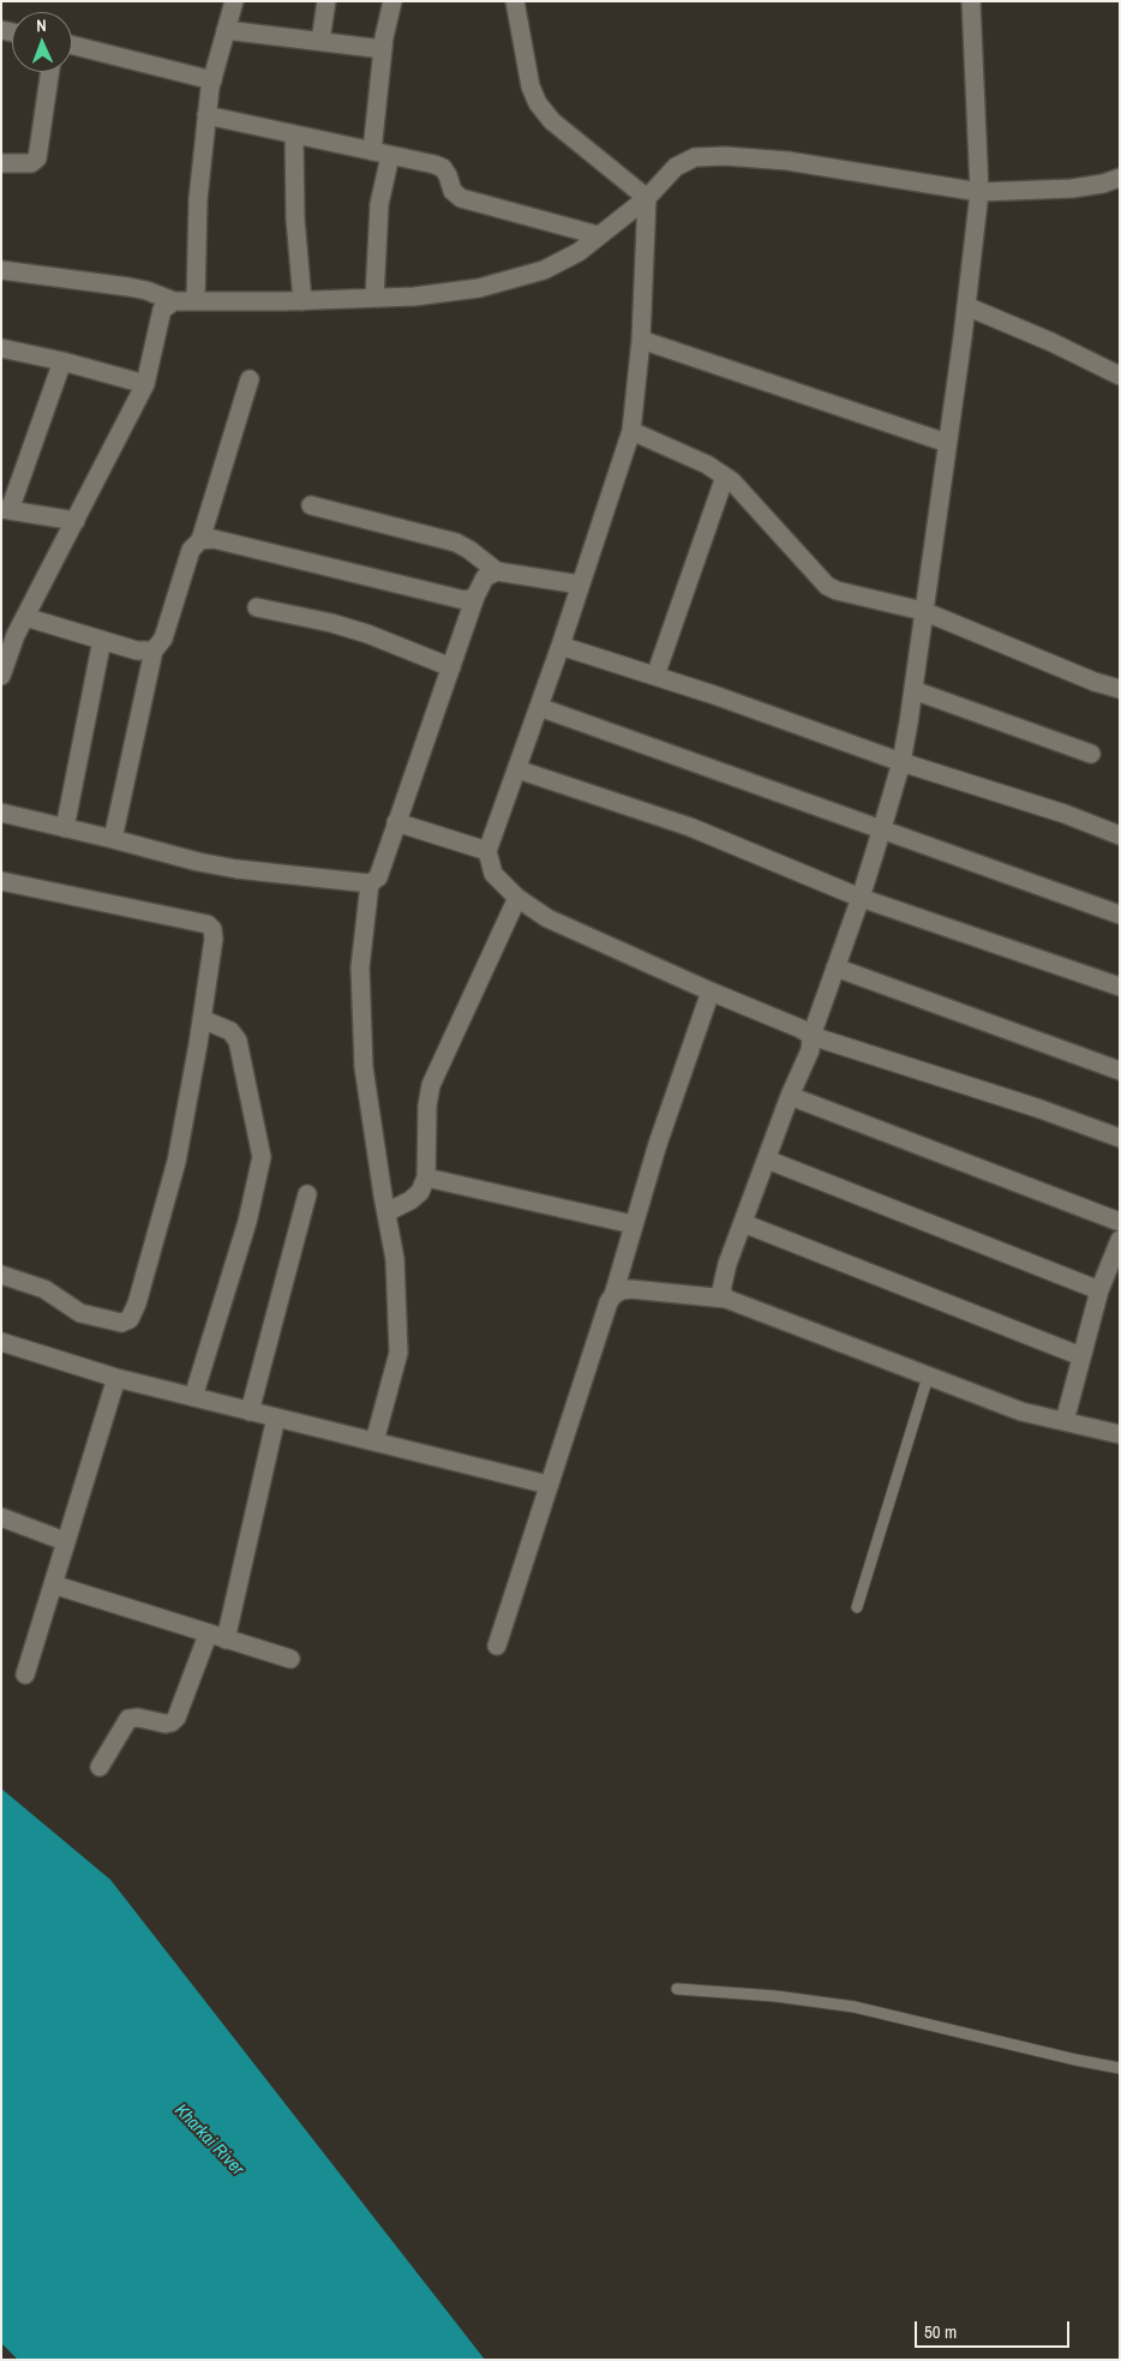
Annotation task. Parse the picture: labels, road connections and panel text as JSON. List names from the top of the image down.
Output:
{
  "water": ["Kharkai River"],
  "scale_bar": "50 m",
  "north": "top"
}
